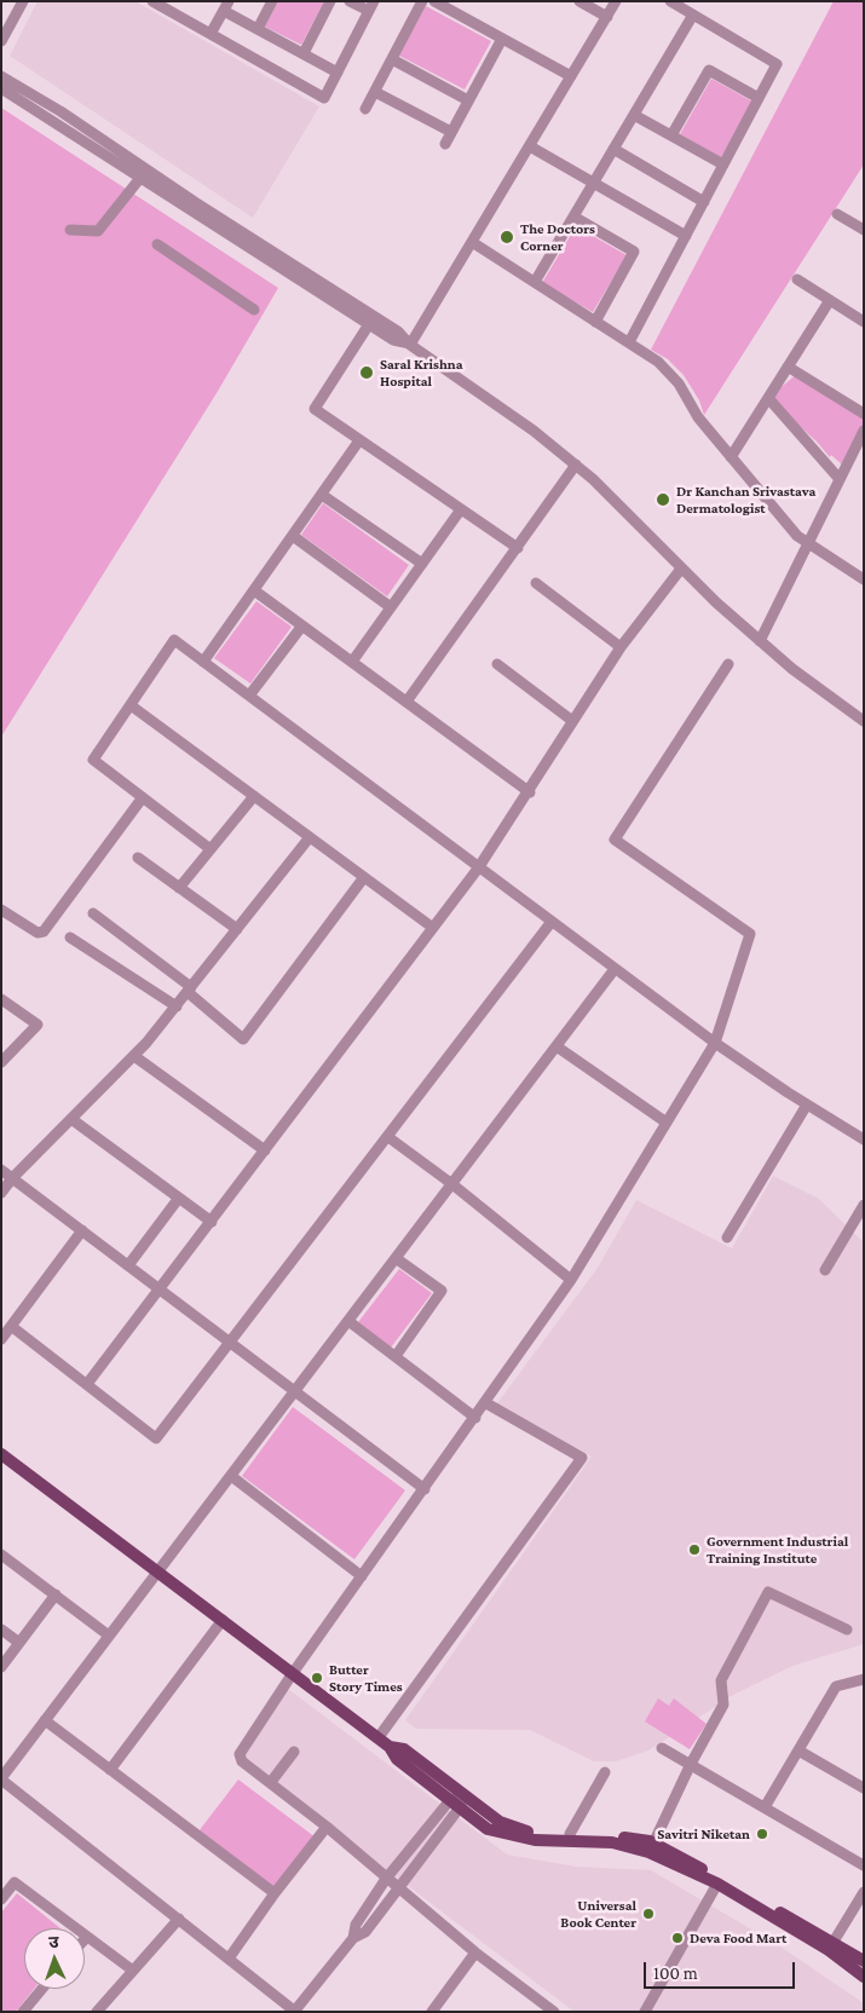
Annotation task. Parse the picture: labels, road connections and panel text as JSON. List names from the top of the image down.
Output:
{
  "places": [
    "The Doctors Corner",
    "Saral Krishna Hospital",
    "Dr Kanchan Srivastava Dermatologist",
    "Government Industrial Training Institute",
    "Butter Story Times",
    "Savitri Niketan",
    "Universal Book Center",
    "Deva Food Mart"
  ],
  "scale_bar": "100 m",
  "north": "top"
}
